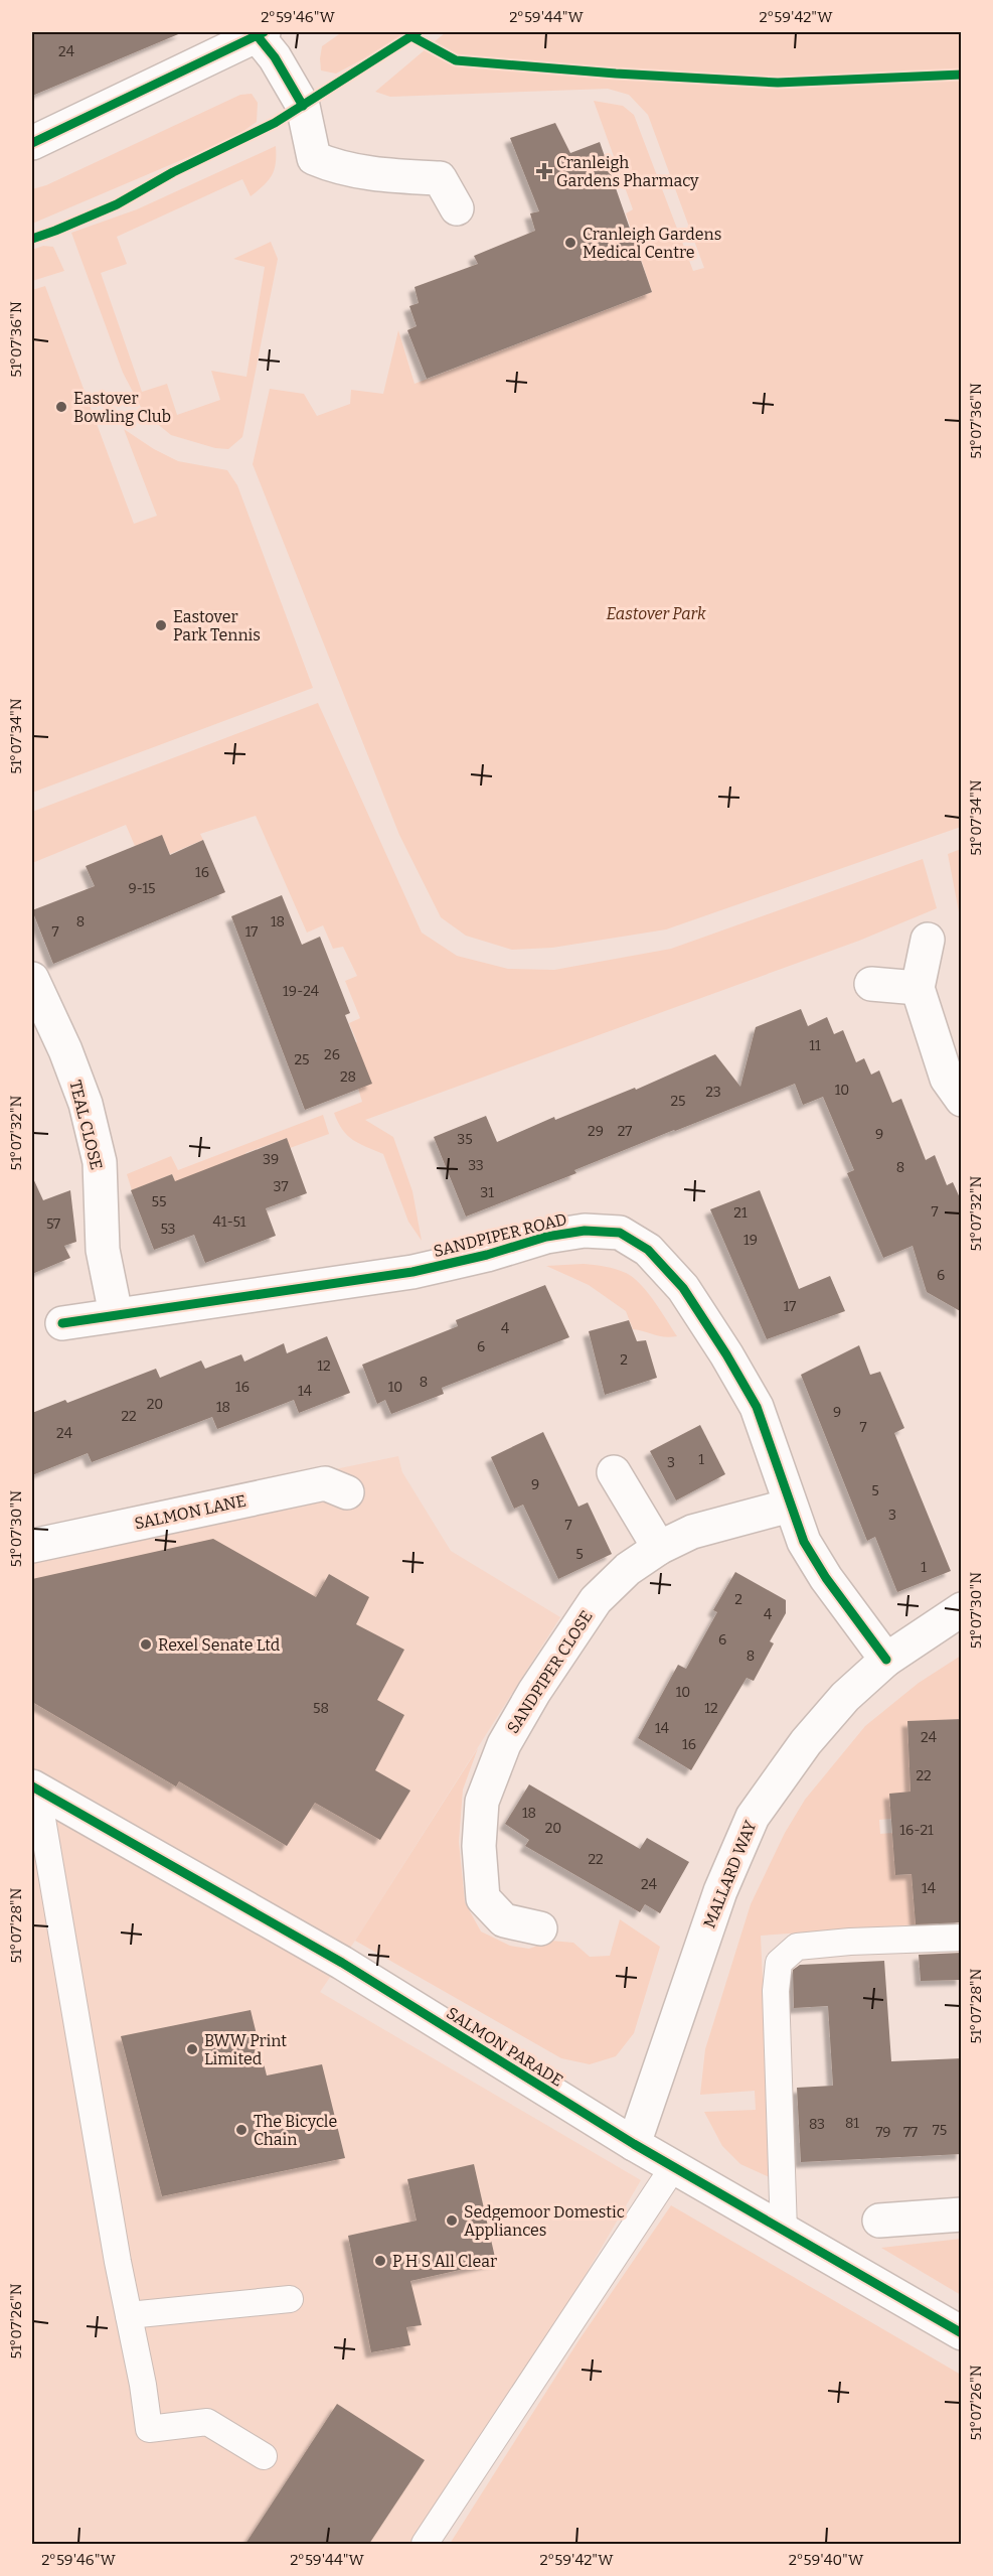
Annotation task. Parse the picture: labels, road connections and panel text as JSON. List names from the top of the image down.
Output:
{
  "streets": {
    "street": [
      "TEAL CLOSE",
      "SANDPIPER ROAD",
      "SALMON LANE",
      "SANDPIPER CLOSE",
      "MALLARD WAY",
      "SALMON PARADE"
    ]
  },
  "crossings": [
    ["TEAL CLOSE", "SANDPIPER ROAD"],
    ["SANDPIPER ROAD", "SANDPIPER CLOSE"],
    ["SANDPIPER ROAD", "MALLARD WAY"],
    ["MALLARD WAY", "SALMON PARADE"]
  ],
  "parks": ["Eastover Park"],
  "places": {
    "health": ["Cranleigh Gardens Pharmacy"],
    "other": [
      "Cranleigh Gardens Medical Centre",
      "Eastover Bowling Club",
      "Eastover Park Tennis",
      "Rexel Senate Ltd",
      "BWW Print Limited",
      "The Bicycle Chain",
      "Sedgemoor Domestic Appliances",
      "P H S All Clear"
    ]
  },
  "house_numbers": [
    "24",
    "16",
    "9-15",
    "8",
    "18",
    "7",
    "17",
    "19-24",
    "11",
    "26",
    "25",
    "28",
    "10",
    "23",
    "25",
    "29",
    "27",
    "9",
    "35",
    "39",
    "33",
    "8",
    "37",
    "31",
    "55",
    "7",
    "21",
    "41-51",
    "57",
    "53",
    "19",
    "6",
    "17",
    "4",
    "6",
    "2",
    "12",
    "8",
    "16",
    "10",
    "14",
    "20",
    "18",
    "9",
    "22",
    "7",
    "24",
    "1",
    "3",
    "9",
    "5",
    "3",
    "7",
    "5",
    "1",
    "2",
    "4",
    "6",
    "8",
    "10",
    "58",
    "12",
    "14",
    "24",
    "16",
    "22",
    "18",
    "20",
    "16-21",
    "22",
    "24",
    "14",
    "81",
    "83",
    "75",
    "79",
    "77"
  ],
  "coordinates": [
    "2°59'46\"W",
    "2°59'44\"W",
    "2°59'42\"W",
    "51°07'36\"N",
    "51°07'34\"N",
    "51°07'32\"N",
    "51°07'30\"N",
    "51°07'28\"N",
    "51°07'26\"N",
    "2°59'40\"W"
  ]
}
